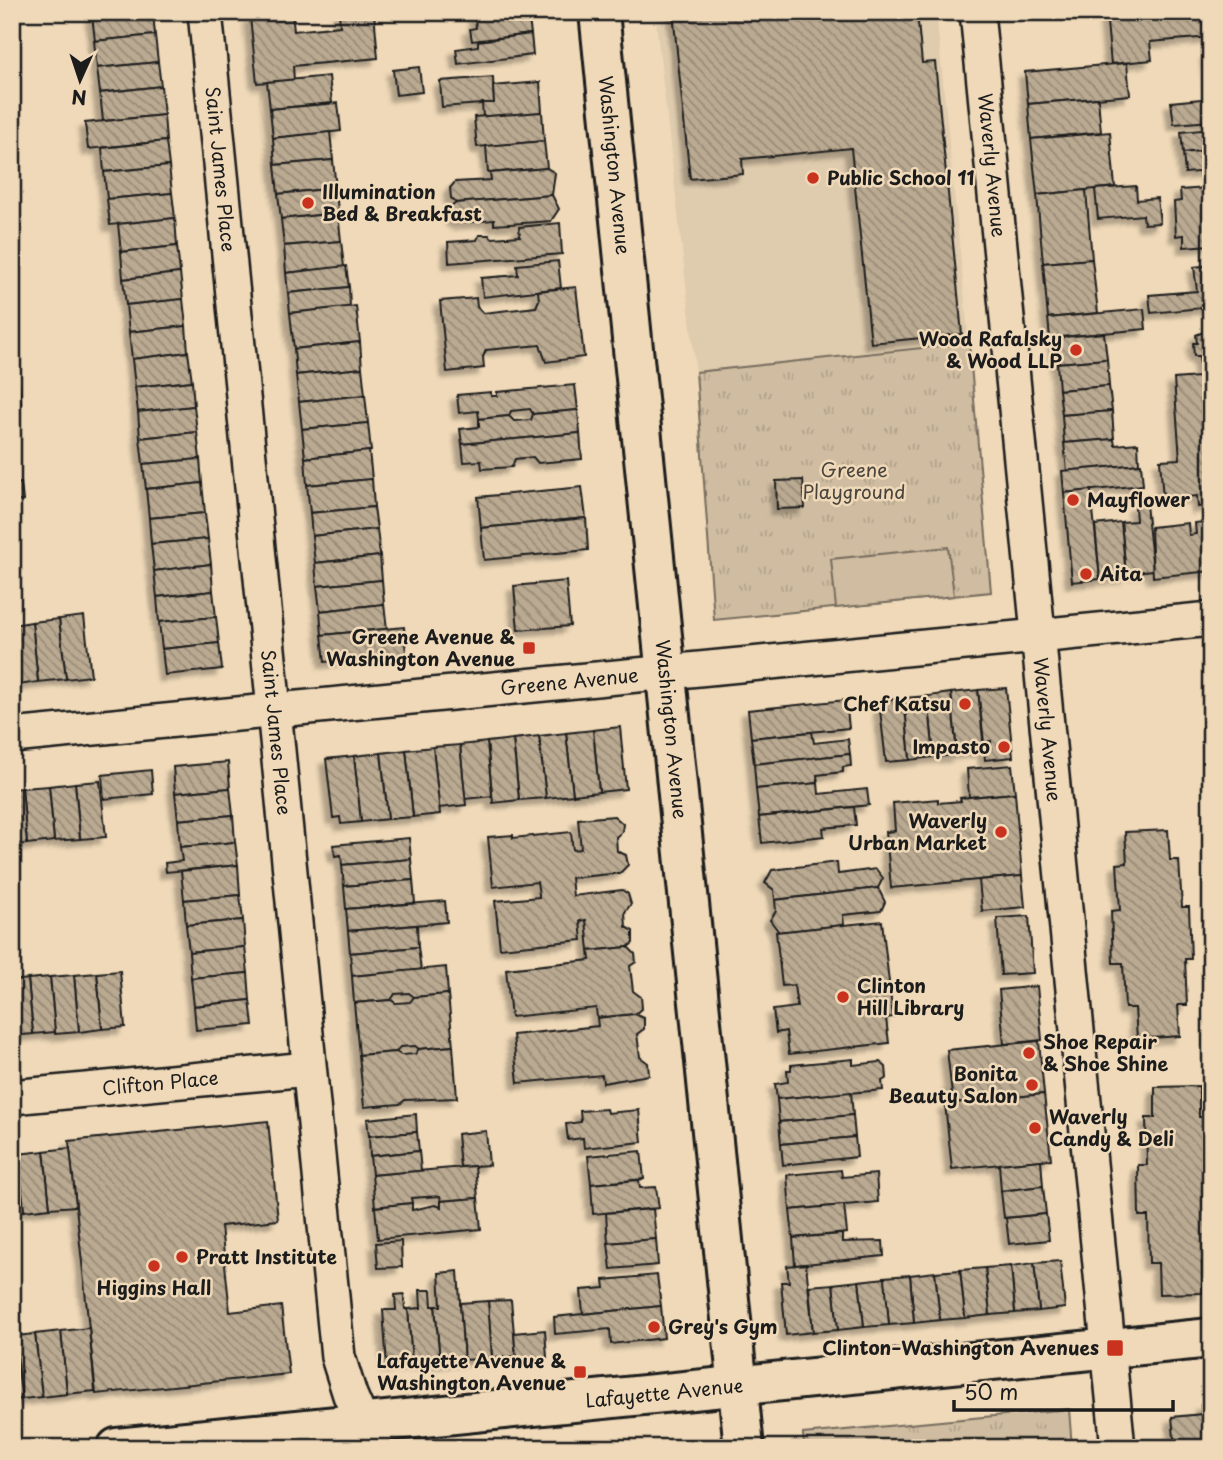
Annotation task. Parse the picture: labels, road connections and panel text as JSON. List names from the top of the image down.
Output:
{
  "streets": {
    "main road": ["Washington Avenue", "Lafayette Avenue"],
    "street": [
      "Waverly Avenue",
      "Saint James Place",
      "Greene Avenue",
      "Clifton Place"
    ]
  },
  "crossings": [
    ["Washington Avenue", "Greene Avenue"],
    ["Washington Avenue", "Lafayette Avenue"],
    ["Waverly Avenue", "Greene Avenue"],
    ["Waverly Avenue", "Lafayette Avenue"],
    ["Saint James Place", "Greene Avenue"],
    ["Saint James Place", "Clifton Place"],
    ["Saint James Place", "Lafayette Avenue"]
  ],
  "parks": ["Greene Playground"],
  "places": {
    "other": [
      "Public School 11",
      "Illumination Bed & Breakfast",
      "Wood Rafalsky & Wood LLP",
      "Mayflower",
      "Aita",
      "Chef Katsu",
      "Impasto",
      "Waverly Urban Market",
      "Clinton Hill Library",
      "Shoe Repair & Shoe Shine",
      "Bonita Beauty Salon",
      "Waverly Candy & Deli",
      "Pratt Institute",
      "Higgins Hall",
      "Grey's Gym"
    ],
    "transit": ["Greene Avenue & Washington Avenue", "Clinton–Washington Avenues", "Lafayette Avenue & Washington Avenue"]
  },
  "scale_bar": "50 m",
  "north": "bottom"
}
